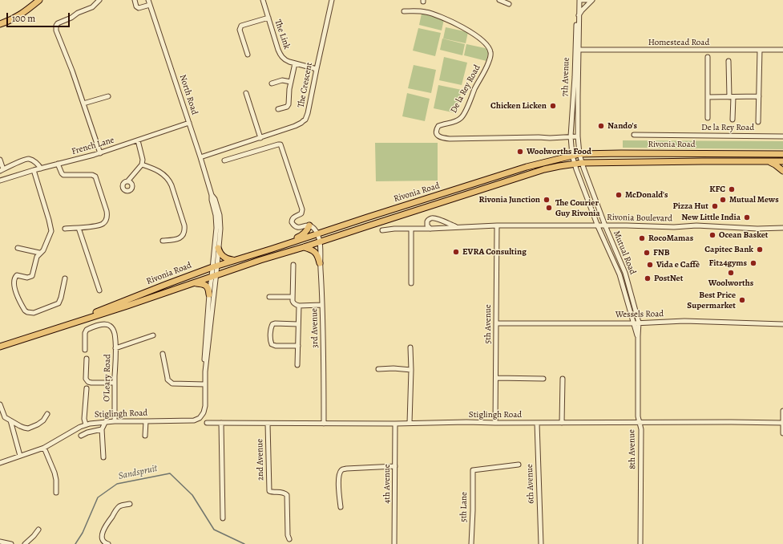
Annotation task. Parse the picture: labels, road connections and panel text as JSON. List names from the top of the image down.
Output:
{
  "streets": {
    "main road": ["Rivonia Road"],
    "street": [
      "The Link",
      "Homestead Road",
      "7th Avenue",
      "The Crescent",
      "De la Rey Road",
      "North Road",
      "French Lane",
      "Rivonia Boulevard",
      "Mutual Road",
      "Wessels Road",
      "5th Avenue",
      "3rd Avenue",
      "O'Leary Road",
      "Stiglingh Road",
      "8th Avenue",
      "2nd Avenue",
      "4th Avenue",
      "6th Avenue",
      "5th Lane"
    ]
  },
  "crossings": [
    ["The Link", "The Crescent"],
    ["Homestead Road", "7th Avenue"],
    ["7th Avenue", "De la Rey Road"],
    ["7th Avenue", "Rivonia Road"],
    ["7th Avenue", "Mutual Road"],
    ["The Crescent", "North Road"],
    ["North Road", "Rivonia Road"],
    ["North Road", "French Lane"],
    ["North Road", "Stiglingh Road"],
    ["Rivonia Road", "Mutual Road"],
    ["Rivonia Road", "3rd Avenue"],
    ["Rivonia Boulevard", "Mutual Road"],
    ["Rivonia Boulevard", "5th Avenue"],
    ["Mutual Road", "Wessels Road"],
    ["Mutual Road", "8th Avenue"],
    ["Wessels Road", "5th Avenue"],
    ["Wessels Road", "8th Avenue"],
    ["5th Avenue", "Stiglingh Road"],
    ["3rd Avenue", "Stiglingh Road"],
    ["O'Leary Road", "Stiglingh Road"],
    ["Stiglingh Road", "8th Avenue"],
    ["Stiglingh Road", "2nd Avenue"],
    ["Stiglingh Road", "4th Avenue"],
    ["Stiglingh Road", "6th Avenue"]
  ],
  "water": ["Sandspruit"],
  "places": [
    "Chicken Licken",
    "Nando's",
    "Woolworths Food",
    "KFC",
    "McDonald's",
    "Rivonia Junction",
    "Mutual Mews",
    "Pizza Hut",
    "The Courier Guy Rivonia",
    "New Little India",
    "Ocean Basket",
    "RocoMamas",
    "Capitec Bank",
    "EVRA Consulting",
    "FNB",
    "Fit24gyms",
    "Vida e Caffè",
    "Woolworths",
    "PostNet",
    "Best Price Supermarket"
  ],
  "scale_bar": "100 m"
}
